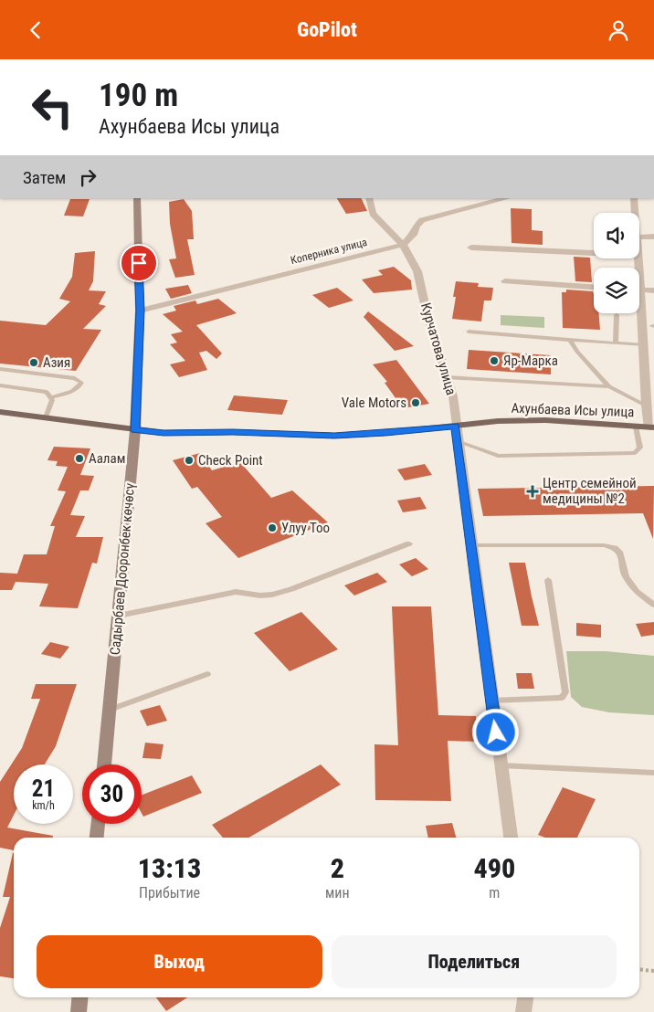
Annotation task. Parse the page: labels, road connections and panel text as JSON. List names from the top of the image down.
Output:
{
  "streets": {
    "main road": ["Ахунбаева Исы улица", "Садырбаев Дооронбек көчөсү"],
    "street": ["Коперника улица", "Курчатова улица"]
  },
  "crossings": [
    ["Коперника улица", "Курчатова улица"],
    ["Коперника улица", "Садырбаев Дооронбек көчөсү"],
    ["Курчатова улица", "Ахунбаева Исы улица"],
    ["Ахунбаева Исы улица", "Садырбаев Дооронбек көчөсү"]
  ],
  "places": {
    "other": [
      "Яр-Марка",
      "Азия",
      "Vale Motors",
      "Аалам",
      "Check Point",
      "Улуу Тоо"
    ],
    "health": ["Центр семейной медицины №2"]
  },
  "page": {
    "header": "GoPilot",
    "turn": ["190 m", "Ахунбаева Исы улица"],
    "then": "Затем",
    "speed": "21 km/h",
    "limit": "30",
    "eta": [
      "13:13",
      "Прибытие",
      "2",
      "мин",
      "490",
      "m"
    ],
    "buttons": ["Выход", "Поделиться"]
  }
}
